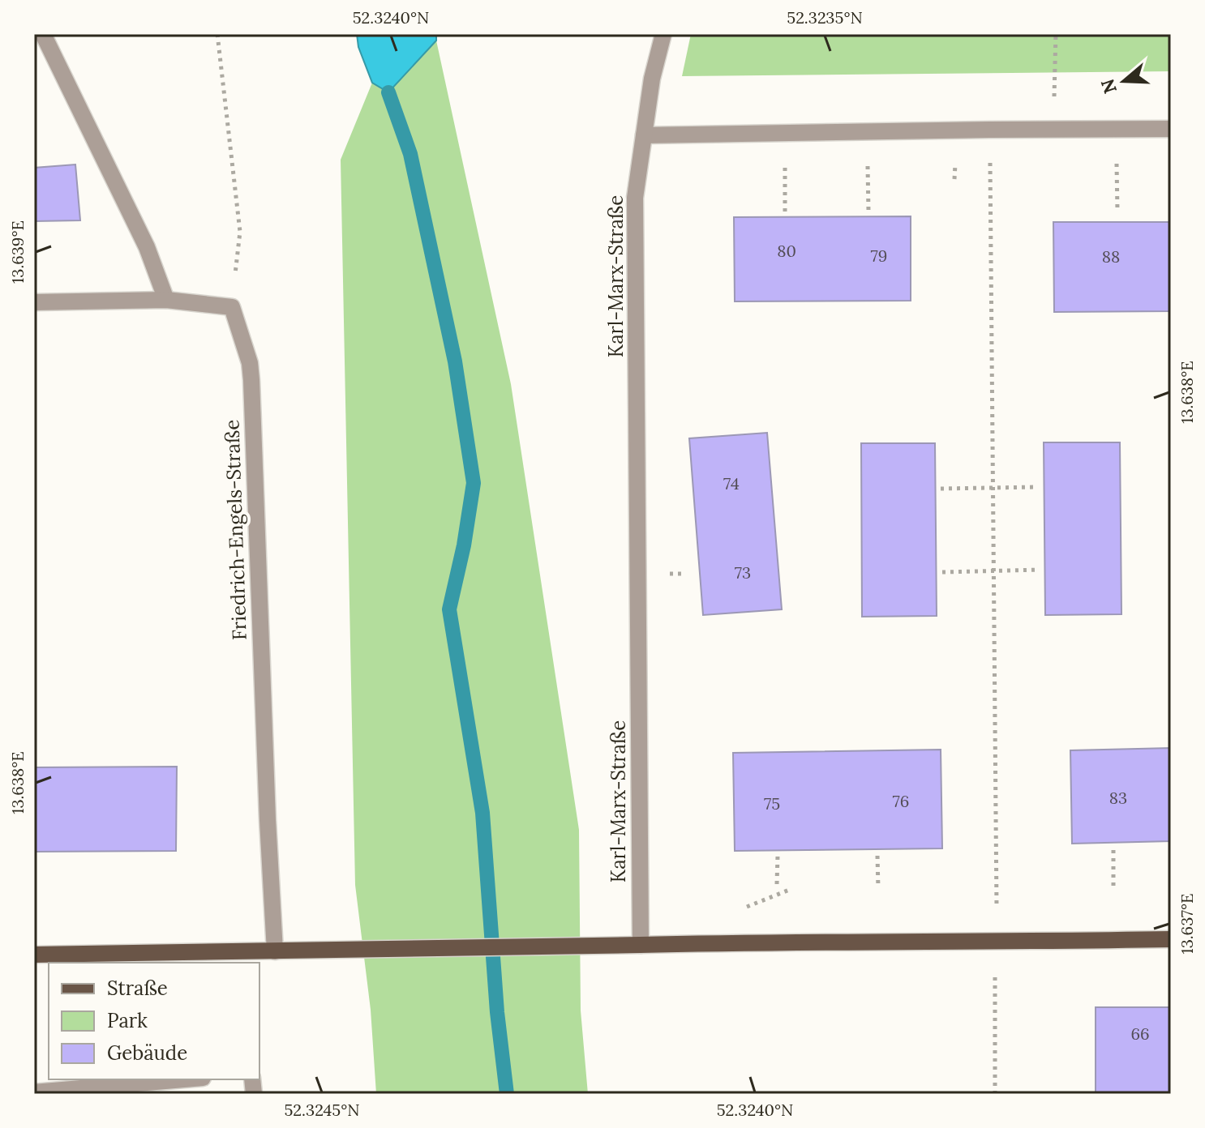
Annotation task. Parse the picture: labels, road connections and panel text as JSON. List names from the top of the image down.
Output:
{
  "streets": {
    "street": ["Karl-Marx-Straße", "Friedrich-Engels-Straße"]
  },
  "house_numbers": [
    "80",
    "79",
    "88",
    "74",
    "73",
    "83",
    "76",
    "75",
    "66"
  ],
  "legend": ["Straße", "Park", "Gebäude"],
  "north": "left",
  "coordinates": [
    "52.3240°N",
    "52.3235°N",
    "13.639°E",
    "13.638°E",
    "13.637°E",
    "52.3245°N"
  ]
}
